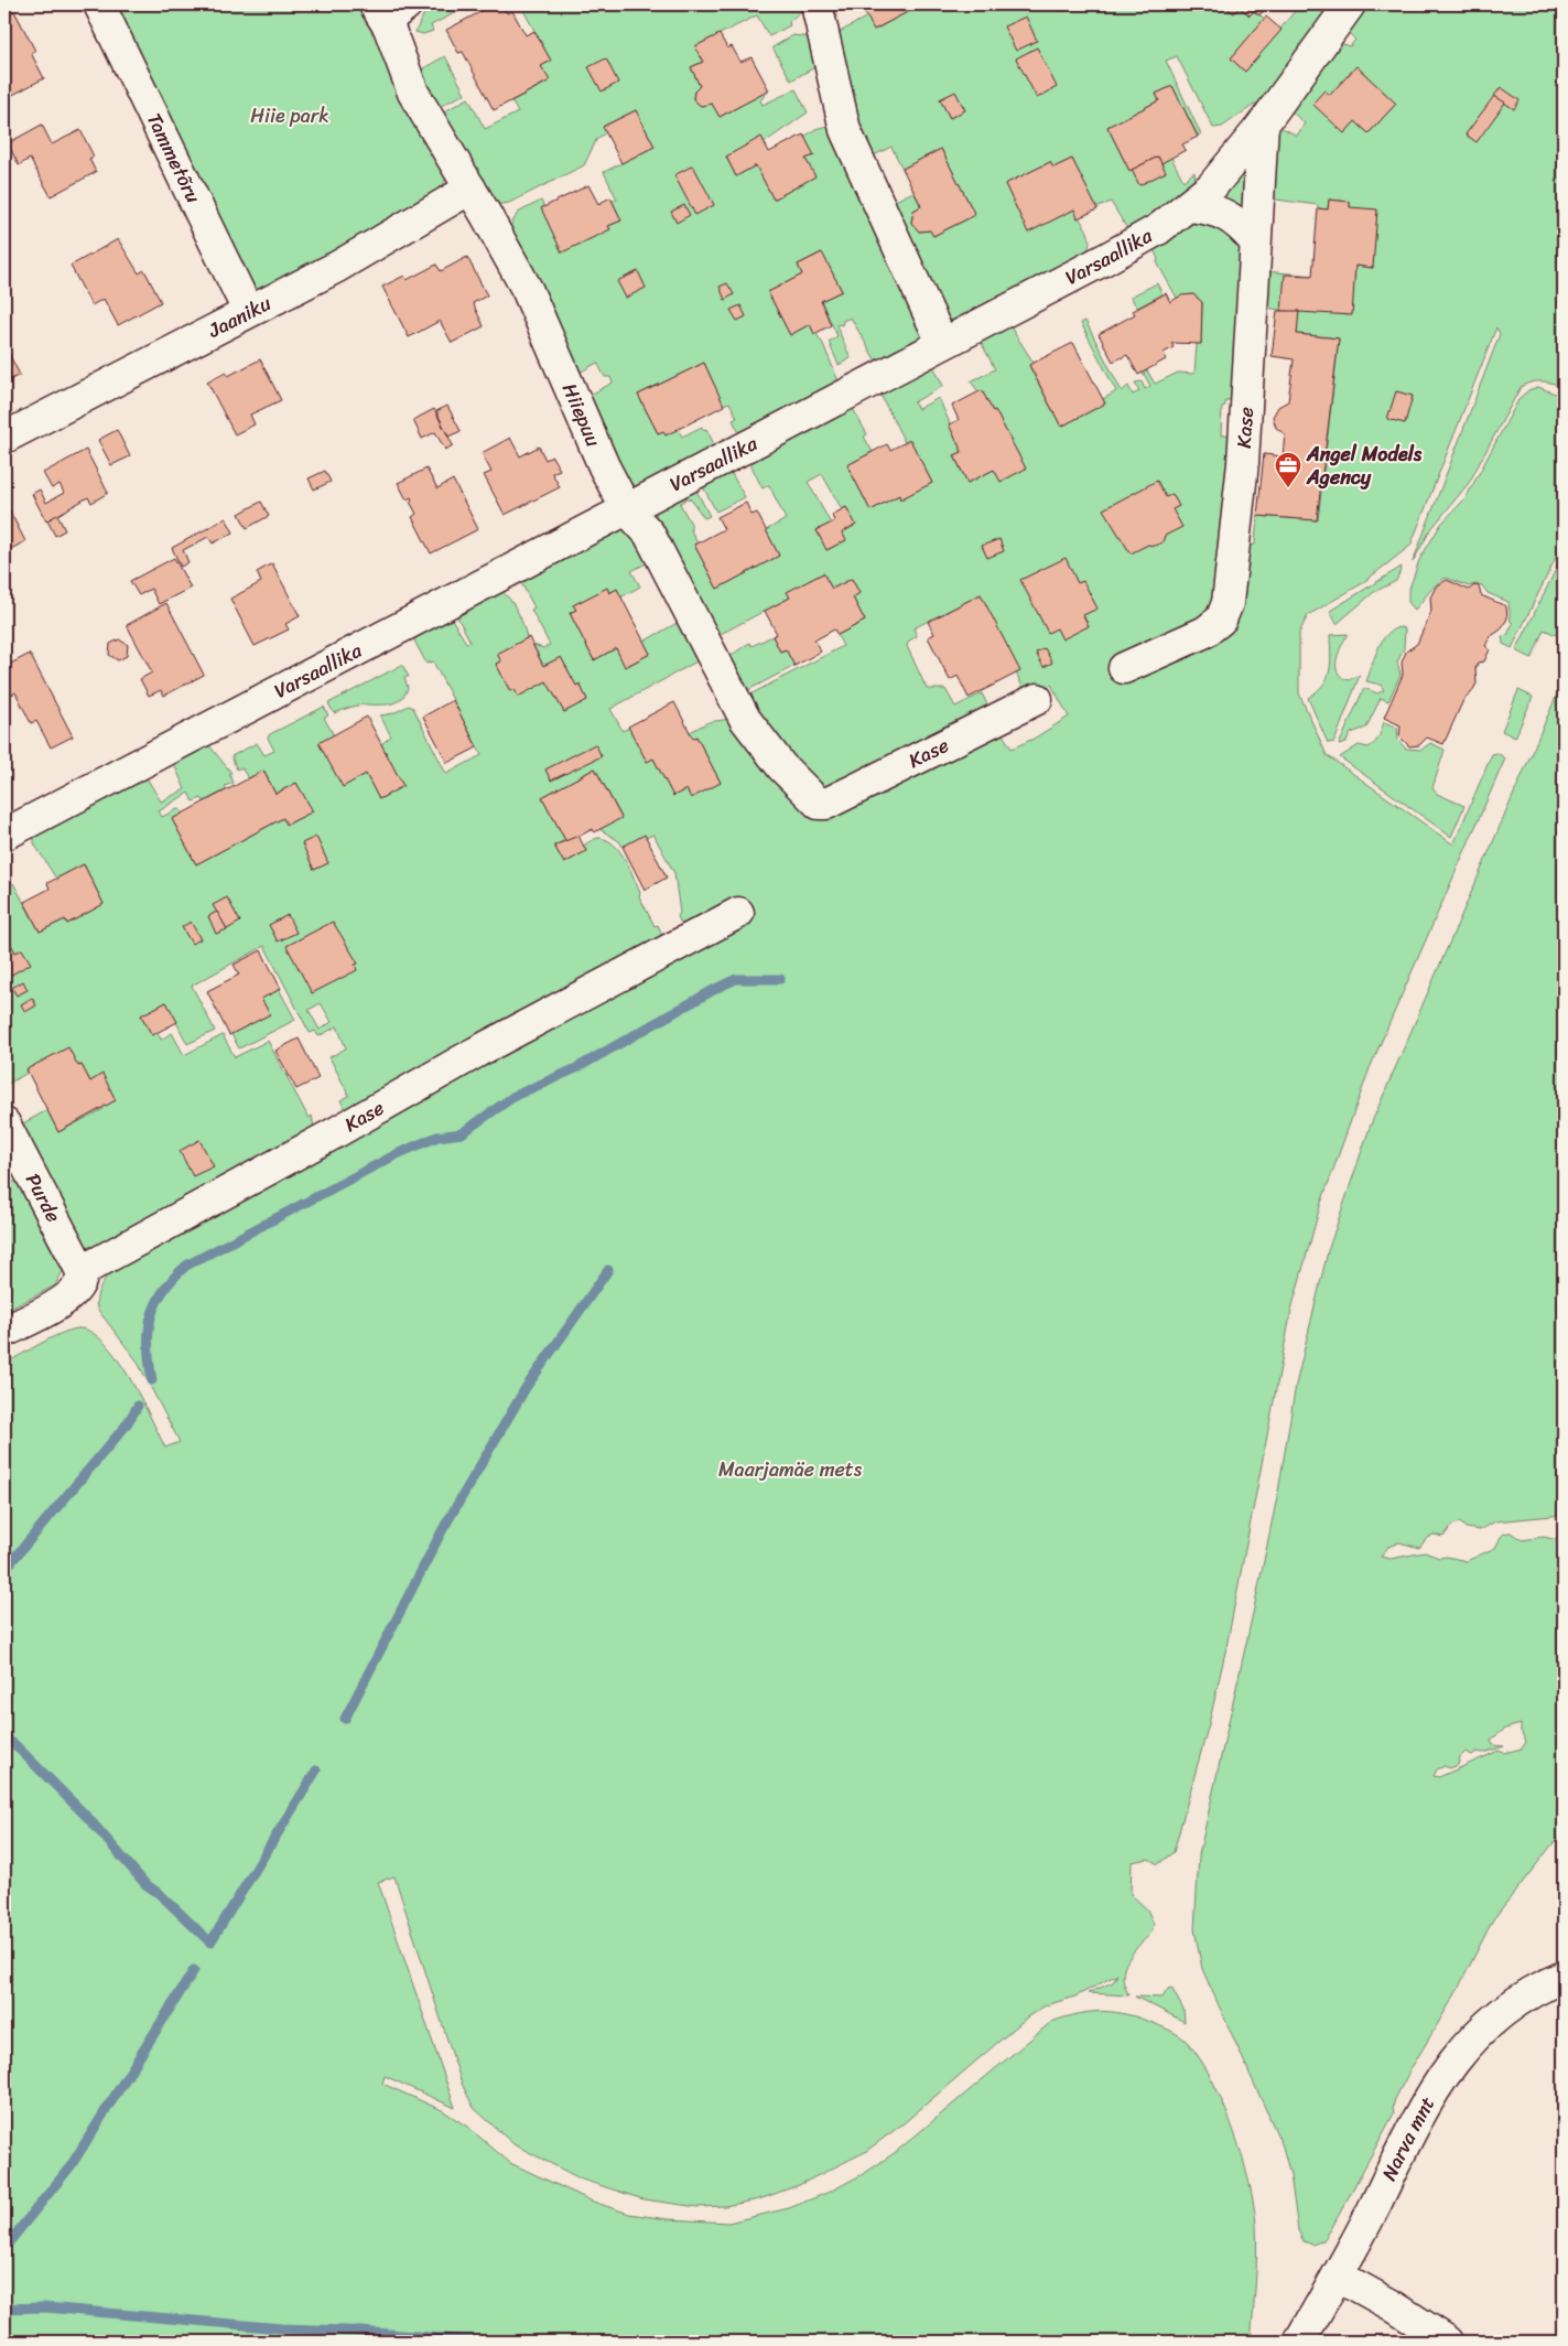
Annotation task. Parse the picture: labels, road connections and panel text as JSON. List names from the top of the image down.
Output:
{
  "streets": {
    "street": [
      "Tammetõru",
      "Varsaallika",
      "Jaaniku",
      "Hiiepuu",
      "Kase",
      "Purde",
      "Narva mnt"
    ]
  },
  "crossings": [
    ["Tammetõru", "Jaaniku"],
    ["Varsaallika", "Hiiepuu"],
    ["Varsaallika", "Kase"],
    ["Jaaniku", "Hiiepuu"],
    ["Hiiepuu", "Kase"],
    ["Kase", "Purde"]
  ],
  "parks": ["Hiie park", "Maarjamäe mets"],
  "places": {
    "office": ["Angel Models Agency"]
  }
}
